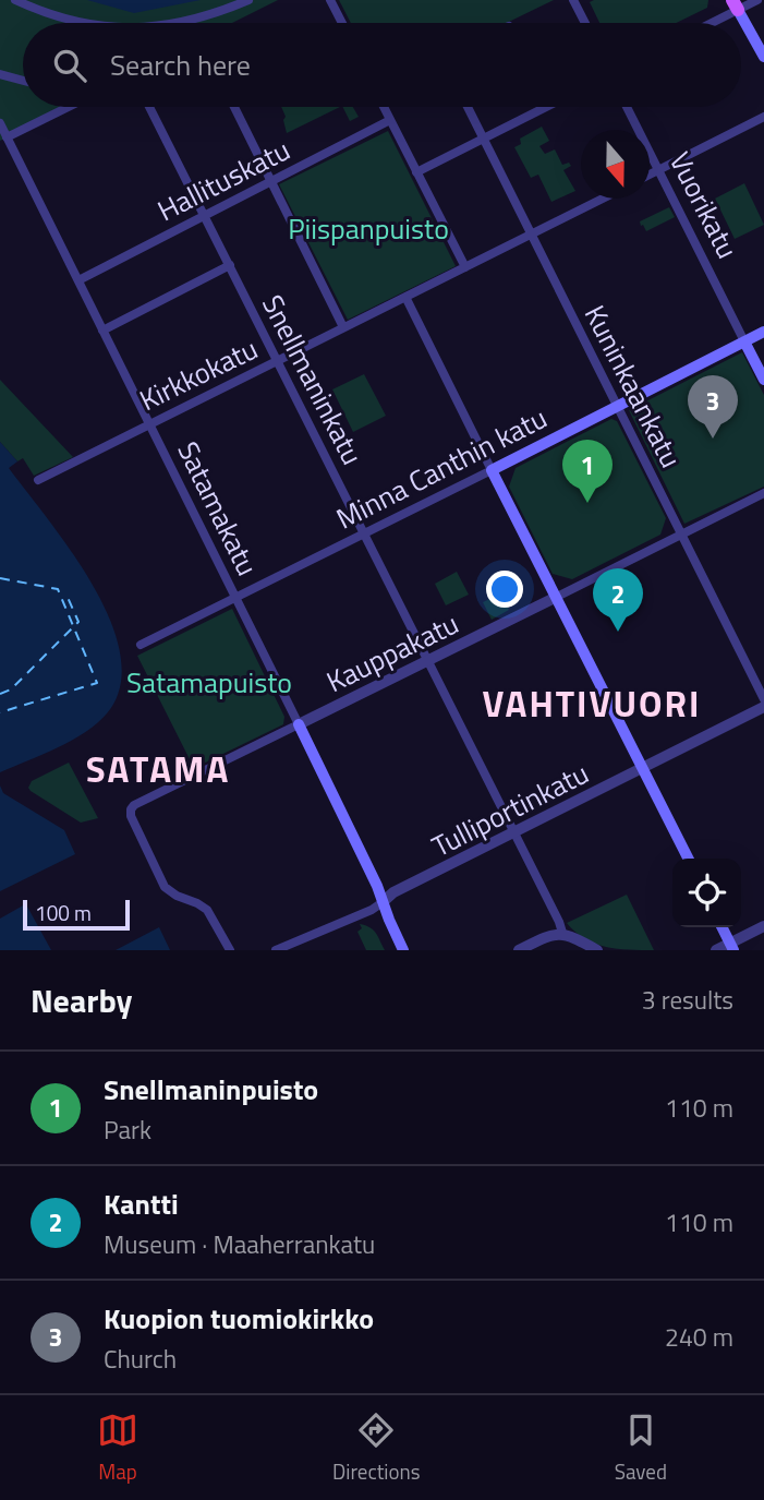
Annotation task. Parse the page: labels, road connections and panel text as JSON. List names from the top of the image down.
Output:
{
  "streets": {
    "main road": ["Vuorikatu", "Minna Canthin katu", "Satamakatu"],
    "street": [
      "Hallituskatu",
      "Kirkkokatu",
      "Snellmaninkatu",
      "Kuninkaankatu",
      "Kauppakatu",
      "Tulliportinkatu"
    ]
  },
  "crossings": [
    ["Hallituskatu", "Snellmaninkatu"],
    ["Hallituskatu", "Satamakatu"],
    ["Vuorikatu", "Minna Canthin katu"],
    ["Kirkkokatu", "Snellmaninkatu"],
    ["Kirkkokatu", "Kuninkaankatu"],
    ["Kirkkokatu", "Satamakatu"],
    ["Snellmaninkatu", "Minna Canthin katu"],
    ["Snellmaninkatu", "Kauppakatu"],
    ["Snellmaninkatu", "Tulliportinkatu"],
    ["Kuninkaankatu", "Minna Canthin katu"],
    ["Kuninkaankatu", "Kauppakatu"],
    ["Minna Canthin katu", "Satamakatu"],
    ["Satamakatu", "Kauppakatu"],
    ["Satamakatu", "Tulliportinkatu"]
  ],
  "districts": ["VAHTIVUORI", "SATAMA"],
  "parks": ["Piispanpuisto", "Satamapuisto"],
  "scale_bar": "100 m",
  "north": "bottom",
  "page": {
    "search": "Search here",
    "pins": ["3", "1", "2"],
    "scale": "100 m",
    "heading": ["Nearby", "3 results"],
    "list": [
      {
        "mark": "1",
        "name": "Snellmaninpuisto",
        "note": "Park",
        "value": "110 m"
      },
      {
        "mark": "2",
        "name": "Kantti",
        "note": "Museum · Maaherrankatu",
        "value": "110 m"
      },
      {
        "mark": "3",
        "name": "Kuopion tuomiokirkko",
        "note": "Church",
        "value": "240 m"
      }
    ],
    "nav": ["Map", "Directions", "Saved"]
  }
}
